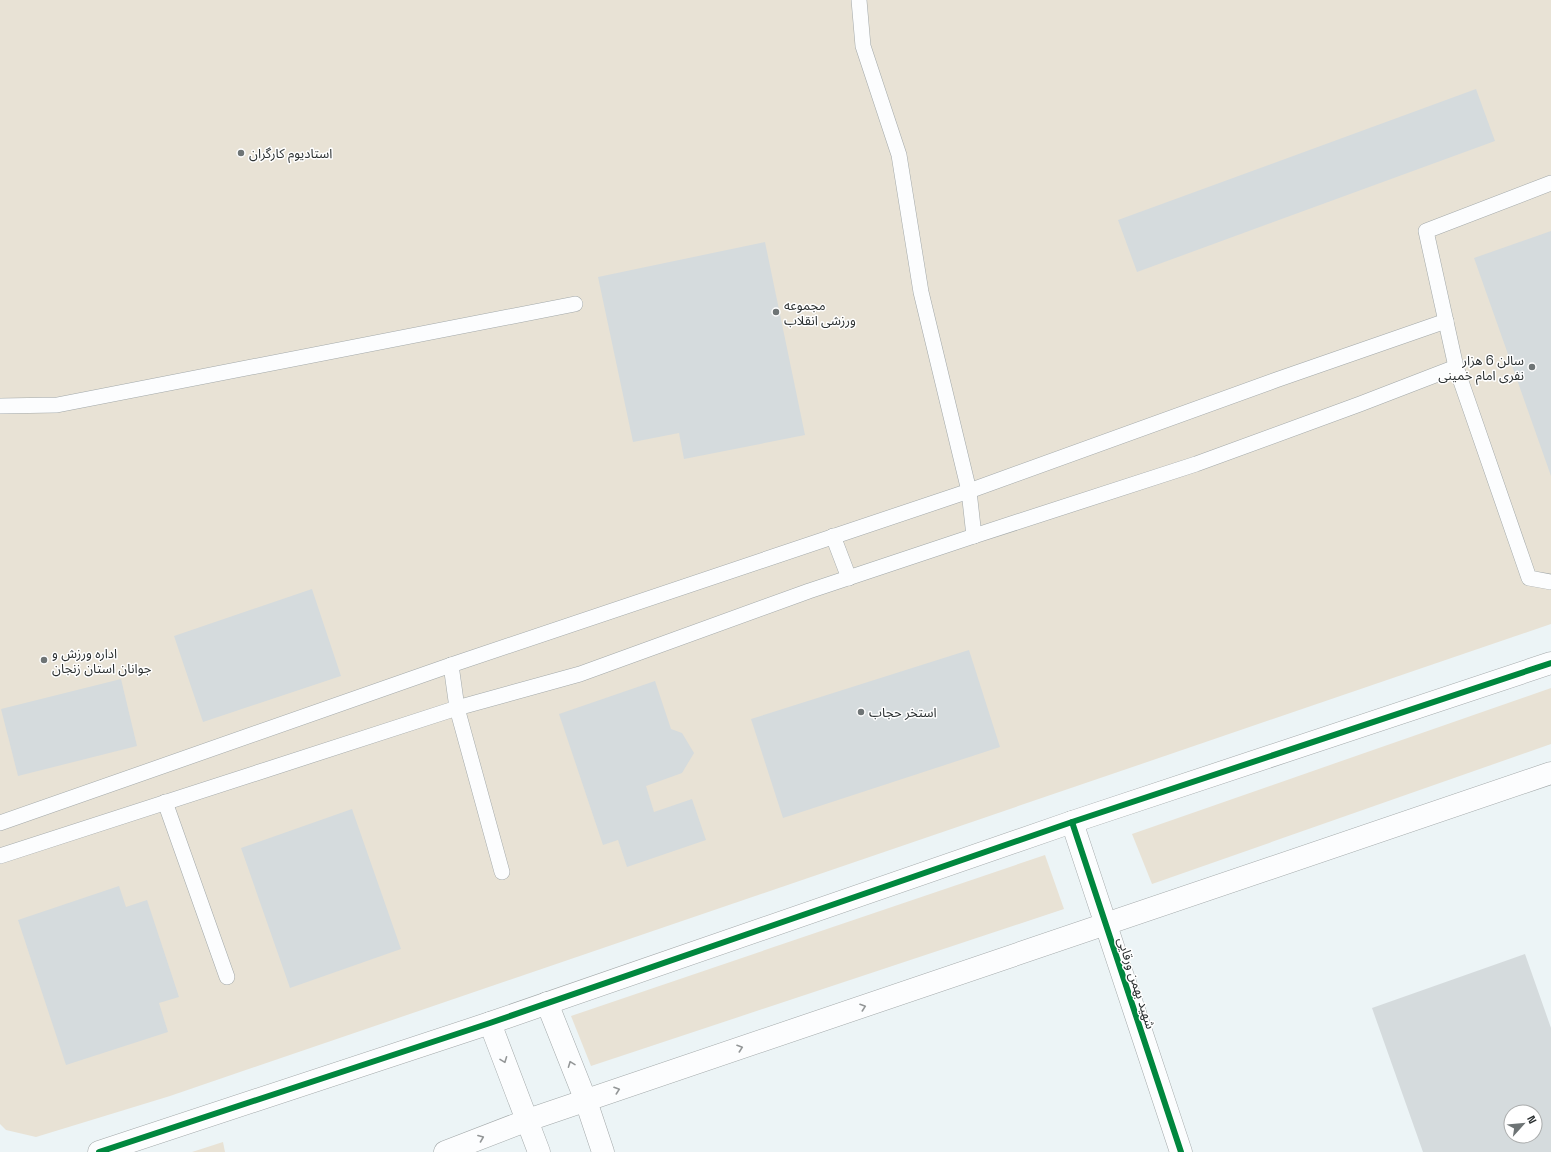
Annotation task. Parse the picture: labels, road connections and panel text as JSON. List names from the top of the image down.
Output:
{
  "streets": {
    "street": ["شهید بهمن ورقایی"]
  },
  "places": [
    "استادیوم کارگران",
    "مجموعه ورزشی انقلاب",
    "سالن 6 هزار نفری امام خمینی",
    "اداره ورزش و جوانان استان زنجان",
    "استخر حجاب"
  ],
  "north": "top right"
}
